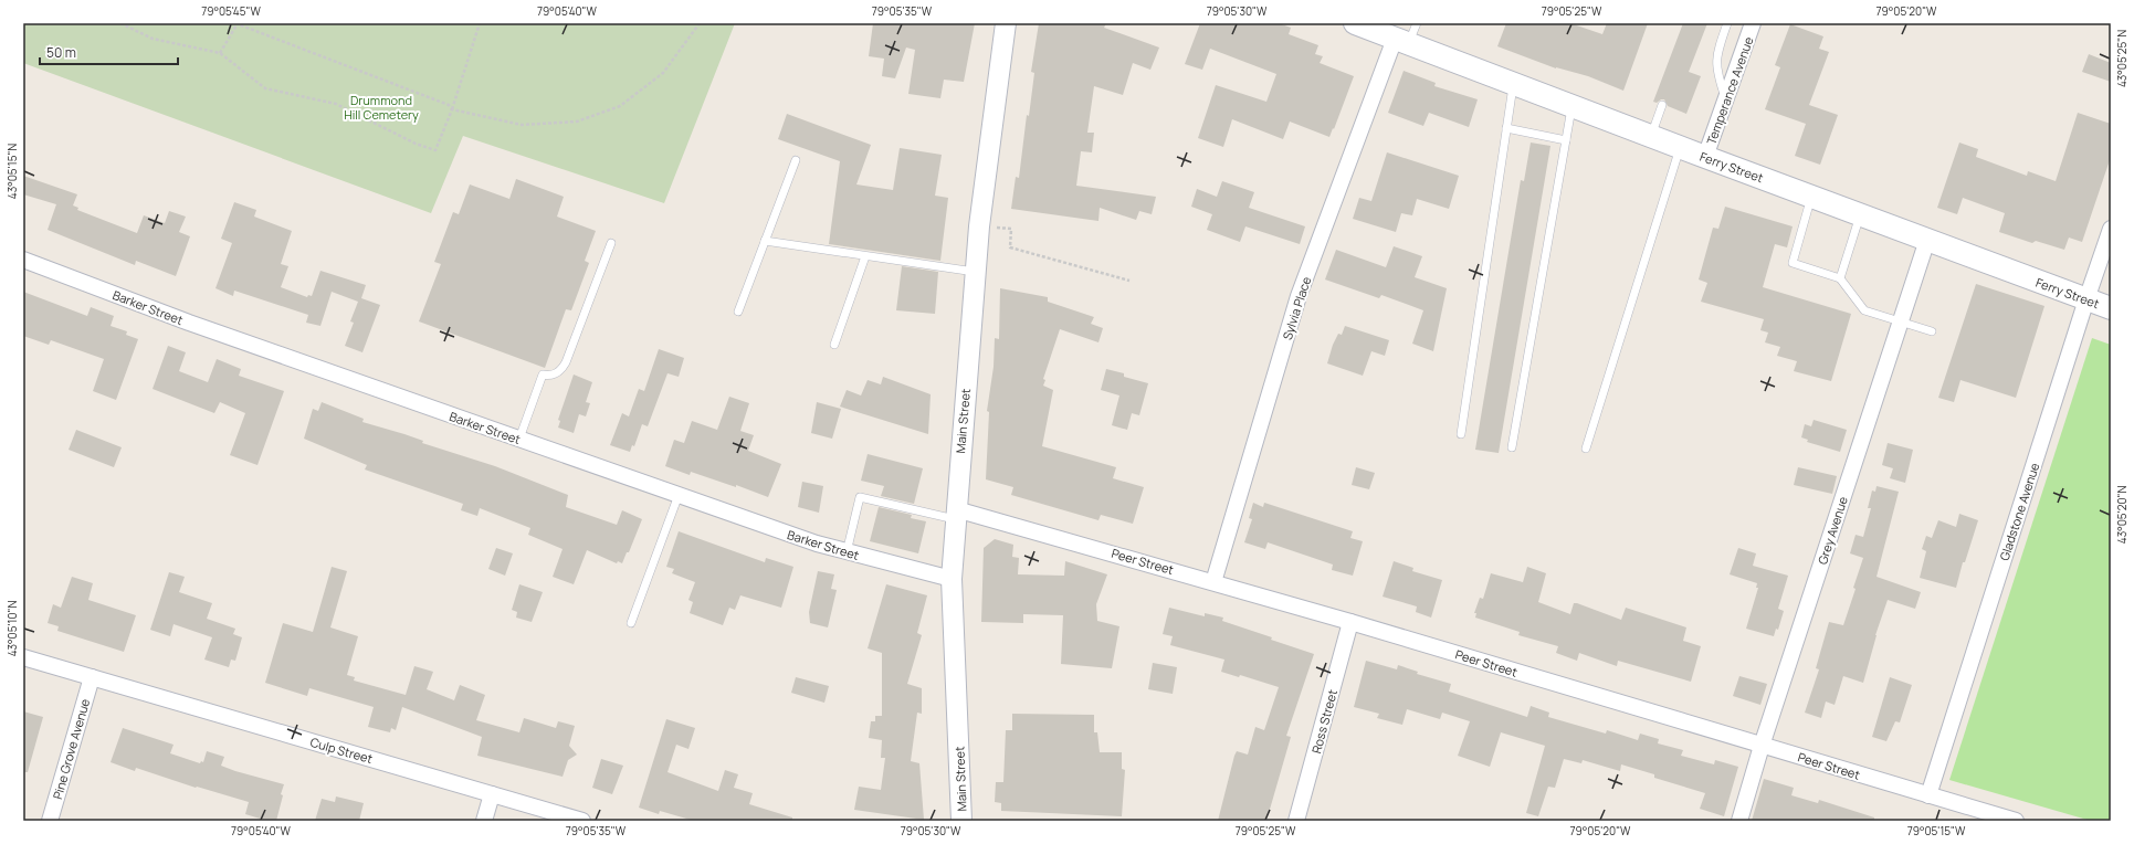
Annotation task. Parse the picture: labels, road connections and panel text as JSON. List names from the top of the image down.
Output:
{
  "streets": {
    "main road": ["Ferry Street"],
    "street": [
      "Temperance Avenue",
      "Barker Street",
      "Sylvia Place",
      "Main Street",
      "Gladstone Avenue",
      "Grey Avenue",
      "Peer Street",
      "Ross Street",
      "Pine Grove Avenue",
      "Culp Street"
    ]
  },
  "crossings": [
    ["Temperance Avenue", "Ferry Street"],
    ["Ferry Street", "Sylvia Place"],
    ["Ferry Street", "Gladstone Avenue"],
    ["Ferry Street", "Grey Avenue"],
    ["Barker Street", "Main Street"],
    ["Sylvia Place", "Peer Street"],
    ["Main Street", "Peer Street"],
    ["Gladstone Avenue", "Peer Street"],
    ["Grey Avenue", "Peer Street"],
    ["Peer Street", "Ross Street"],
    ["Pine Grove Avenue", "Culp Street"]
  ],
  "parks": ["Drummond Hill Cemetery"],
  "scale_bar": "50 m",
  "coordinates": [
    "79°05'45\"W",
    "79°05'40\"W",
    "79°05'35\"W",
    "79°05'30\"W",
    "79°05'25\"W",
    "79°05'20\"W",
    "43°05'25\"N",
    "43°05'15\"N",
    "43°05'20\"N",
    "43°05'10\"N",
    "79°05'15\"W"
  ]
}
